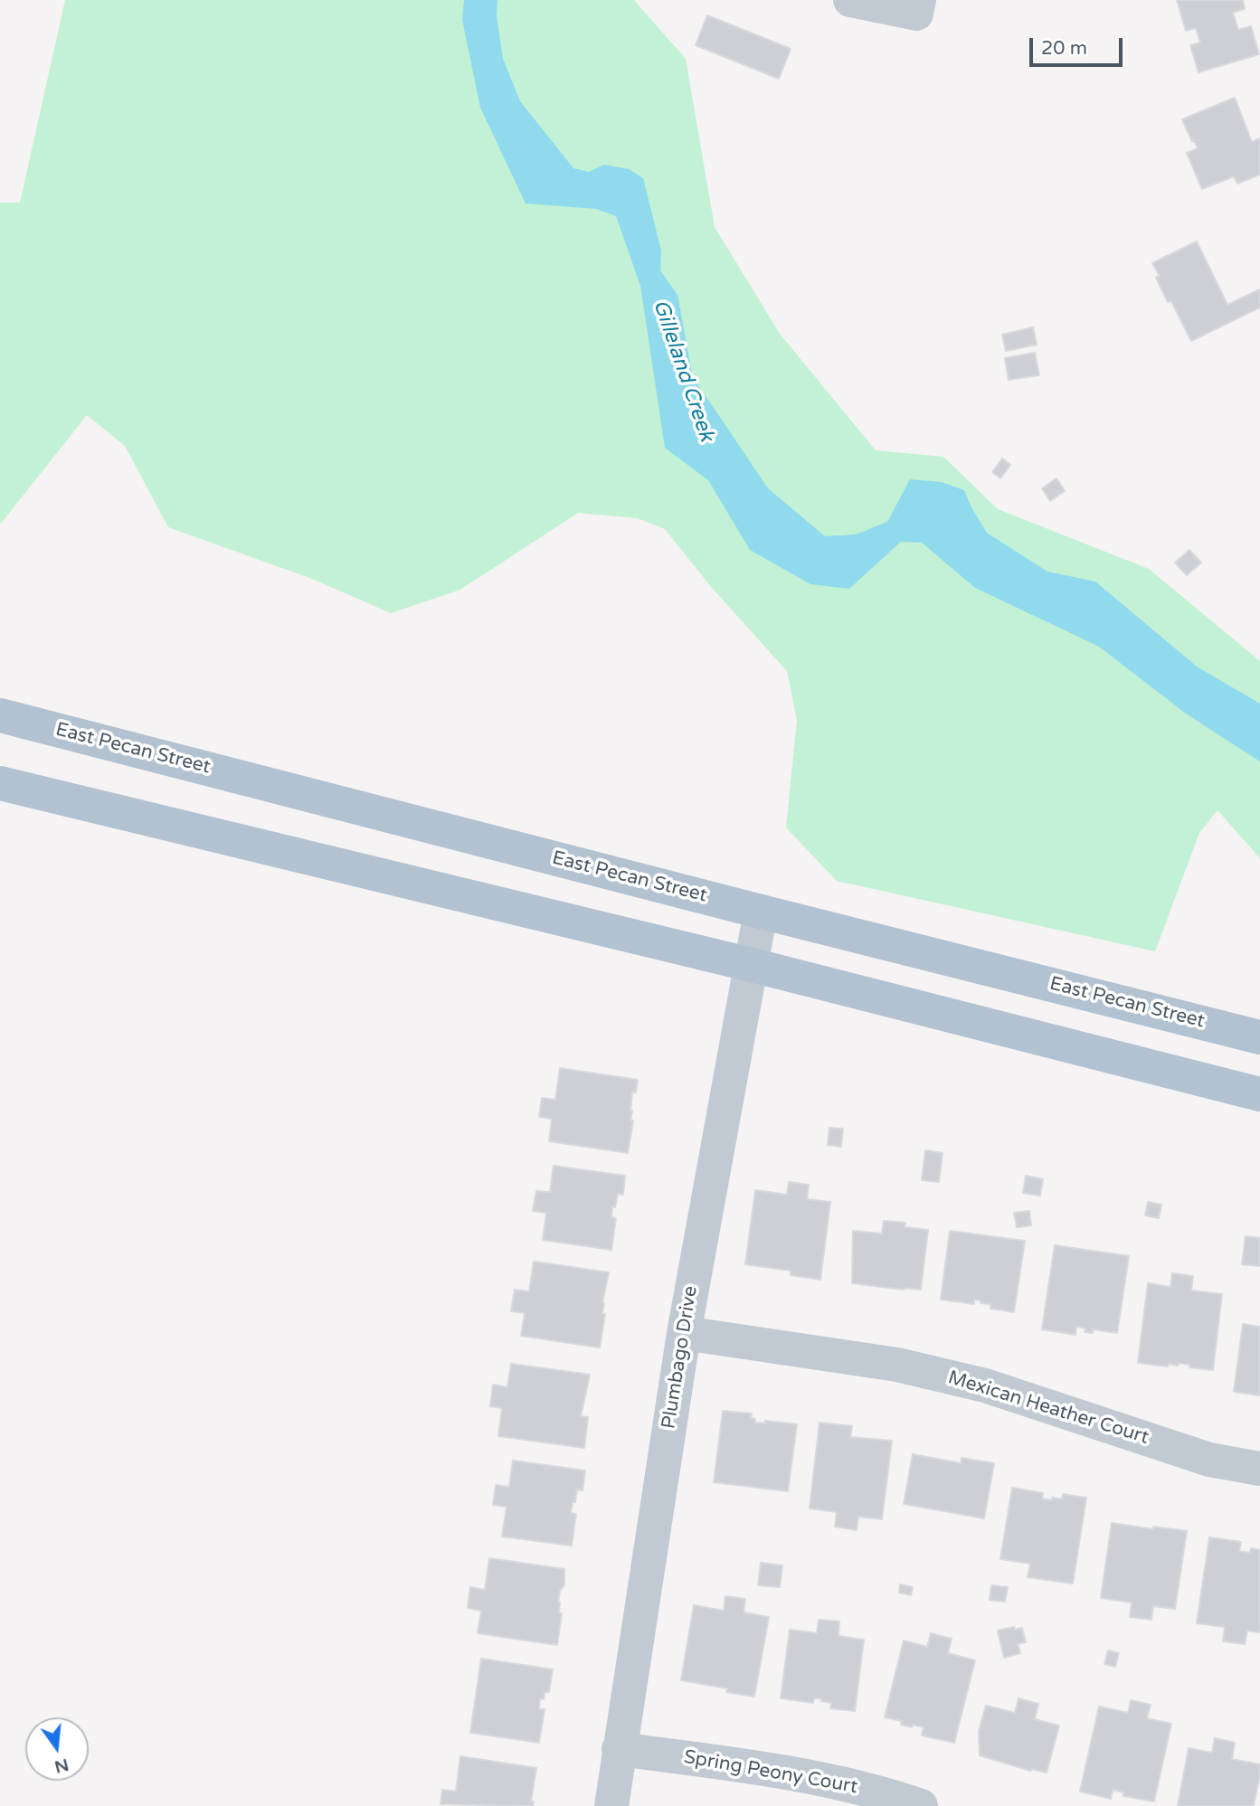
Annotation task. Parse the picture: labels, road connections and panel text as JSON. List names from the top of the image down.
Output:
{
  "streets": {
    "main road": ["East Pecan Street"],
    "street": ["Plumbago Drive", "Mexican Heather Court", "Spring Peony Court"]
  },
  "crossings": [
    ["East Pecan Street", "Plumbago Drive"],
    ["Plumbago Drive", "Mexican Heather Court"],
    ["Plumbago Drive", "Spring Peony Court"]
  ],
  "water": ["Gilleland Creek"],
  "scale_bar": "20 m",
  "north": "bottom"
}
